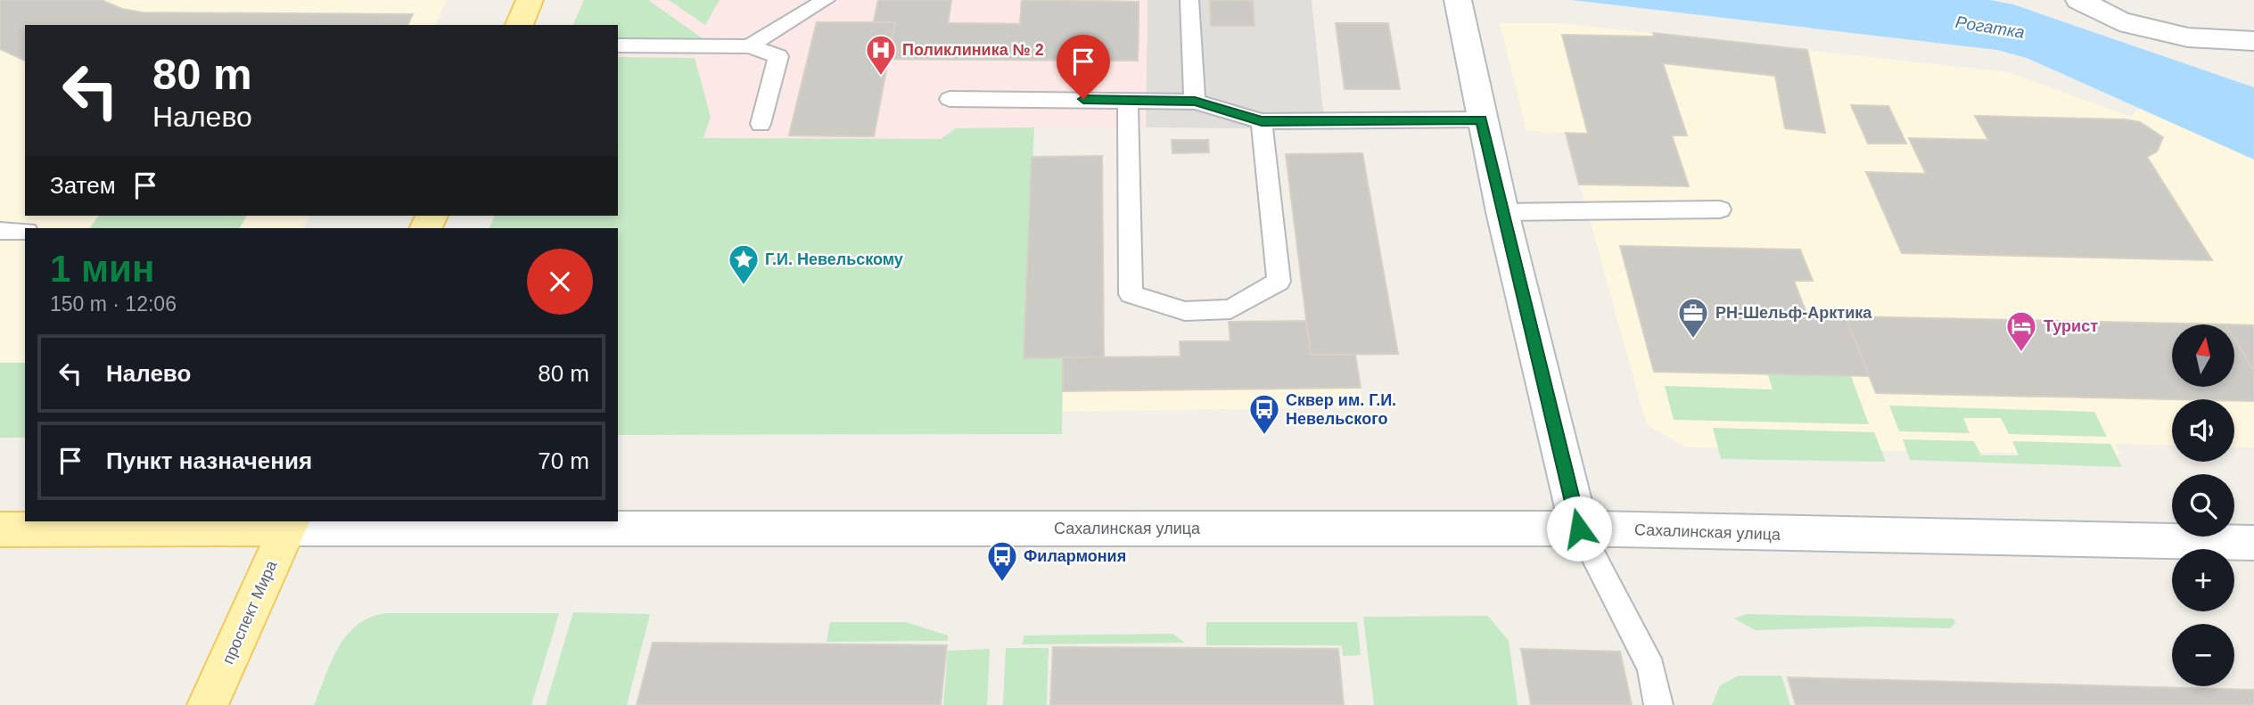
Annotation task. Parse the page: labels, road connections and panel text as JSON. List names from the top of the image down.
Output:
{
  "streets": {
    "main road": ["Сахалинская улица", "проспект Мира"]
  },
  "crossings": [
    ["Сахалинская улица", "проспект Мира"]
  ],
  "water": ["Рогатка"],
  "places": {
    "hospital": ["Поликлиника № 2"],
    "place": ["Г.И. Невельскому"],
    "office": ["РН-Шельф-Арктика"],
    "hotel": ["Турист"],
    "bus stop": ["Сквер им. Г.И. Невельского", "Филармония"]
  },
  "north": "top",
  "page": {
    "turn": ["80 m", "Налево"],
    "then": "Затем",
    "heading": ["1 мин", "150 m · 12:06"],
    "map_buttons": ["+", "−"],
    "list": [
      {
        "name": "Налево",
        "value": "80 m"
      },
      {
        "name": "Пункт назначения",
        "value": "70 m"
      }
    ]
  }
}
